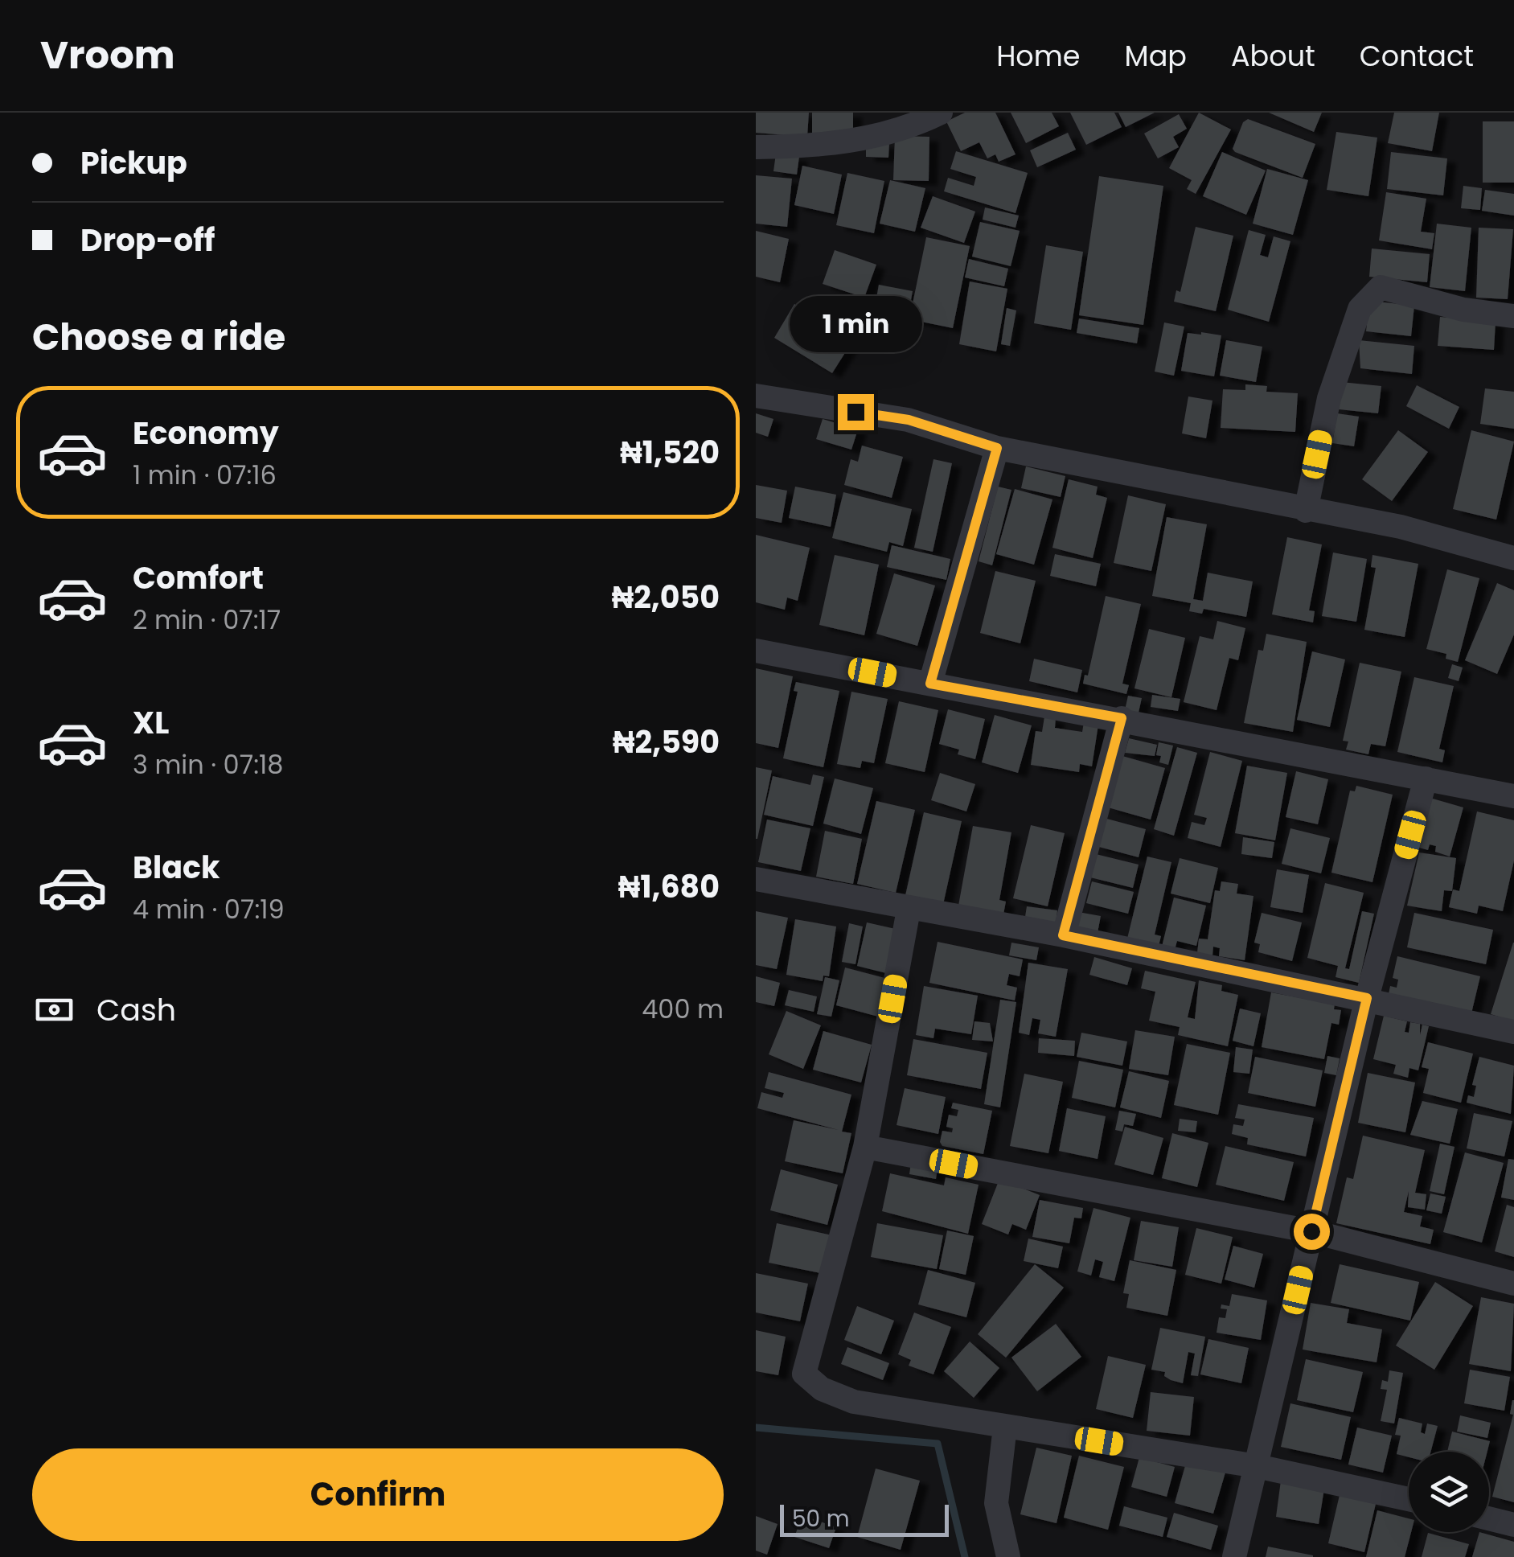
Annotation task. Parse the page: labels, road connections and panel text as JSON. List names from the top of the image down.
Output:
{
  "scale_bar": "50 m",
  "page": {
    "header": "Vroom",
    "nav": [
      "Home",
      "Map",
      "About",
      "Contact"
    ],
    "banner": ["Pickup", "Drop-off"],
    "heading": "Choose a ride",
    "bubble": "1 min",
    "list": [
      {
        "name": "Economy",
        "note": "1 min · 07:16",
        "value": "₦1,520"
      },
      {
        "name": "Comfort",
        "note": "2 min · 07:17",
        "value": "₦2,050"
      },
      {
        "name": "XL",
        "note": "3 min · 07:18",
        "value": "₦2,590"
      },
      {
        "name": "Black",
        "note": "4 min · 07:19",
        "value": "₦1,680"
      }
    ],
    "pay": ["Cash", "400 m"],
    "buttons": "Confirm",
    "scale": "50 m"
  }
}
